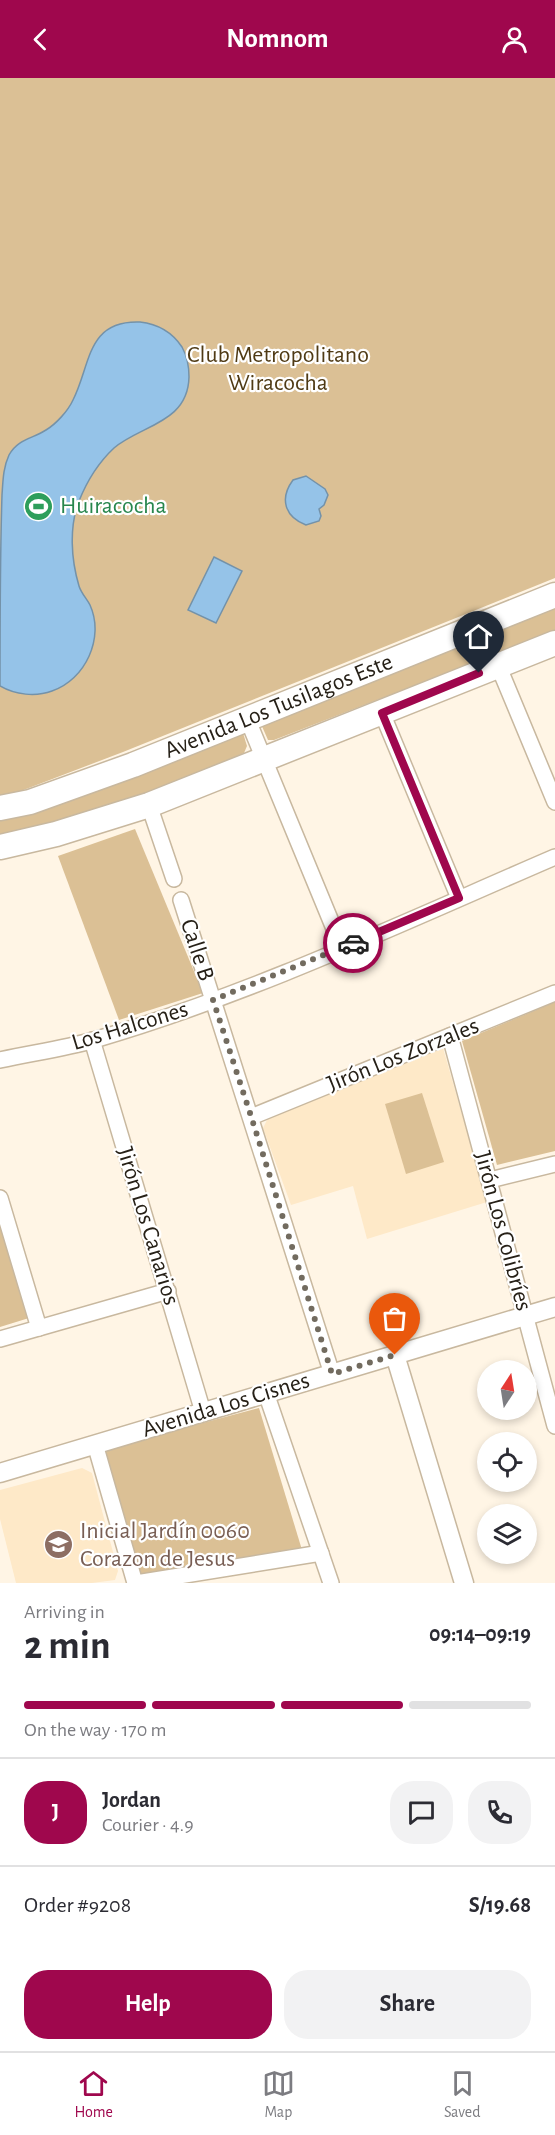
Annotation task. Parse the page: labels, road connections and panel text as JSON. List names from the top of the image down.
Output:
{
  "streets": {
    "main road": ["Avenida Los Tusilagos Este"],
    "street": [
      "Calle B",
      "Los Halcones",
      "Jirón Los Zorzales",
      "Jirón Los Canarios",
      "Jirón Los Colibríes",
      "Avenida Los Cisnes"
    ]
  },
  "crossings": [
    ["Calle B", "Los Halcones"],
    ["Calle B", "Jirón Los Zorzales"],
    ["Calle B", "Avenida Los Cisnes"],
    ["Los Halcones", "Jirón Los Canarios"],
    ["Jirón Los Zorzales", "Jirón Los Colibríes"],
    ["Jirón Los Canarios", "Avenida Los Cisnes"],
    ["Jirón Los Colibríes", "Avenida Los Cisnes"]
  ],
  "parks": ["Club Metropolitano Wiracocha"],
  "places": {
    "sports": ["Huiracocha"],
    "school or university": ["Inicial Jardín 0060 Corazon de Jesus"]
  },
  "north": "top",
  "page": {
    "header": "Nomnom",
    "heading": ["2 min", "Arriving in", "09:14–09:19"],
    "panel": [
      "Jordan",
      "Courier · 4.9",
      "Order #9208",
      "S/19.68"
    ],
    "bar": "On the way · 170 m",
    "round": "J",
    "buttons": ["Help", "Share"],
    "tabs": ["Home", "Map", "Saved"]
  }
}
